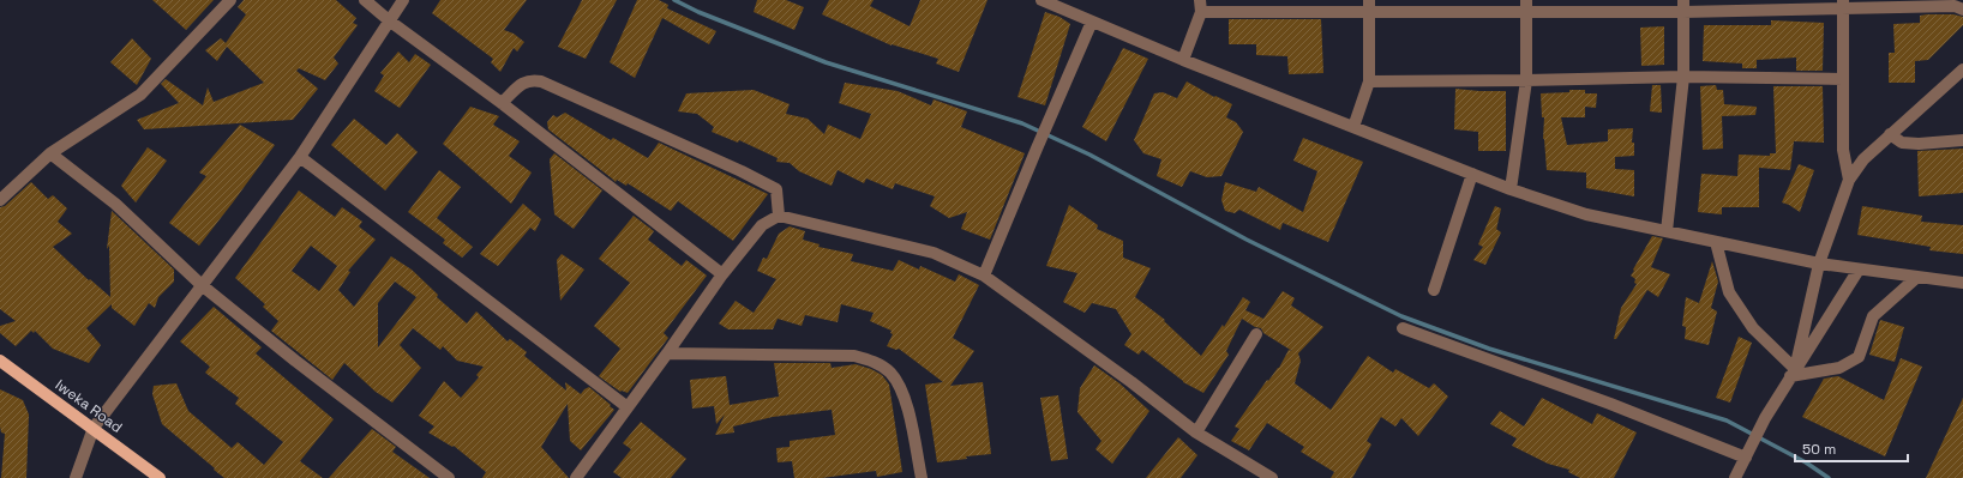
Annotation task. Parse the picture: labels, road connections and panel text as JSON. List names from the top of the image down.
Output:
{
  "streets": {
    "main road": ["Iweka Road"]
  },
  "scale_bar": "50 m"
}
